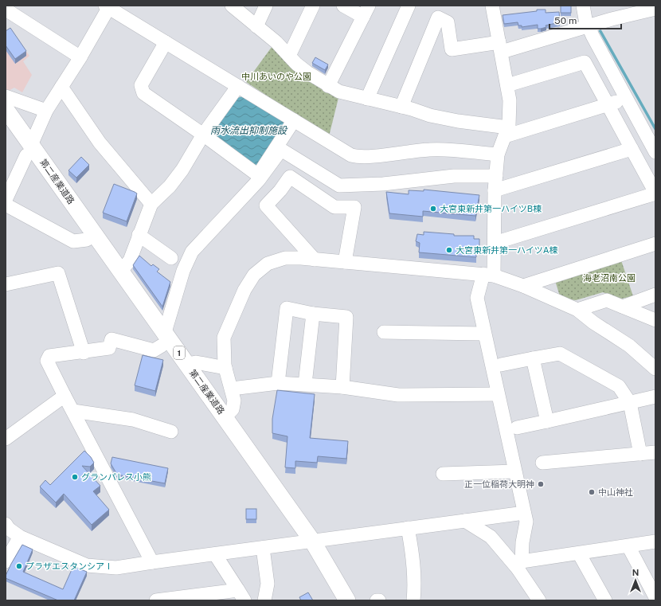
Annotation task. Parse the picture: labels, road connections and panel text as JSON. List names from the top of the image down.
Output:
{
  "streets": {
    "main road": ["第二産業道路", "1"]
  },
  "water": ["雨水流出抑制施設"],
  "parks": ["中川あいのや公園", "海老沼南公園"],
  "places": [
    "大宮東新井第一ハイツB棟",
    "大宮東新井第一ハイツA棟",
    "グランパレス小熊",
    "正一位稲荷大明神",
    "中山神社",
    "プラザエスタンシアⅠ"
  ],
  "scale_bar": "50 m",
  "north": "top"
}
